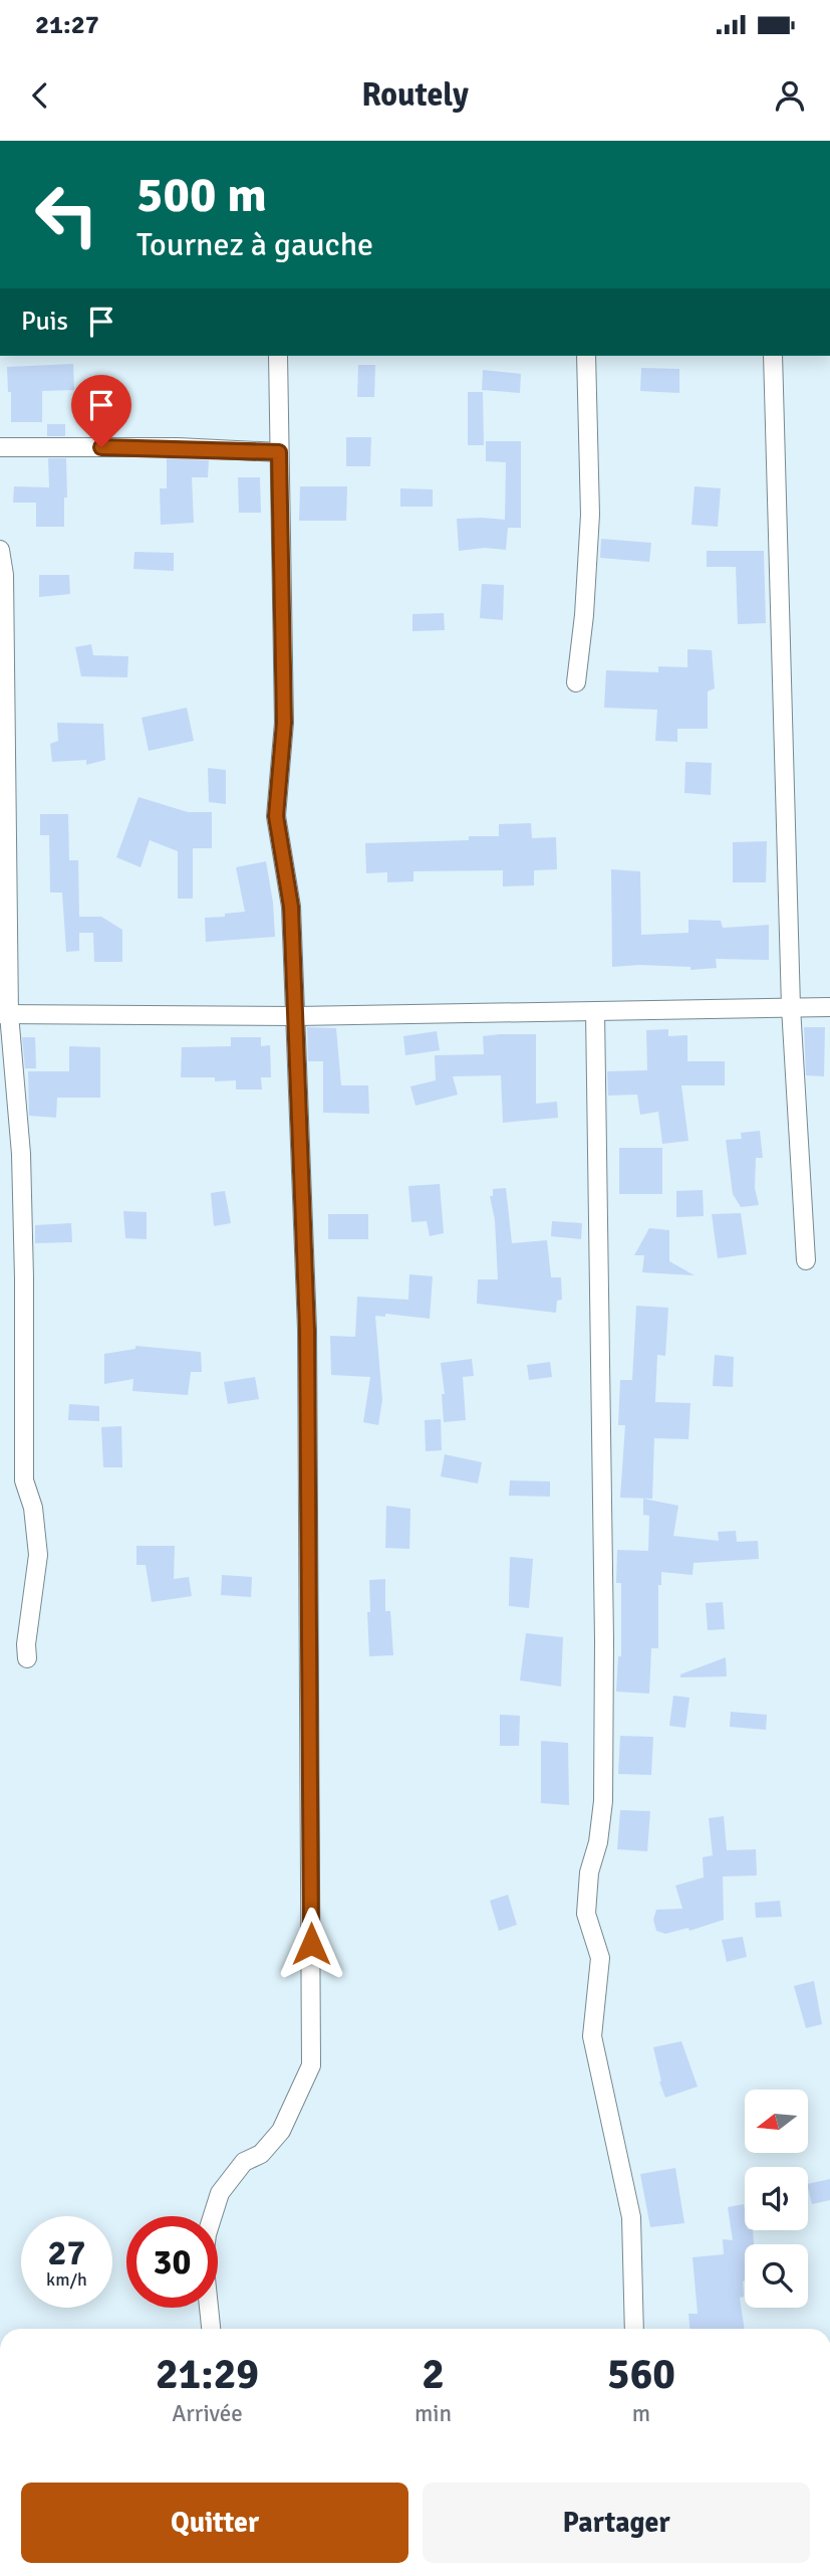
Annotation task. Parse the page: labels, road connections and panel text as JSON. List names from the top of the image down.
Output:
{
  "north": "left",
  "page": {
    "status": "21:27",
    "header": "Routely",
    "turn": ["500 m", "Tournez à gauche"],
    "then": "Puis",
    "speed": "27 km/h",
    "limit": "30",
    "eta": [
      "21:29",
      "Arrivée",
      "2",
      "min",
      "560",
      "m"
    ],
    "buttons": ["Quitter", "Partager"]
  }
}
